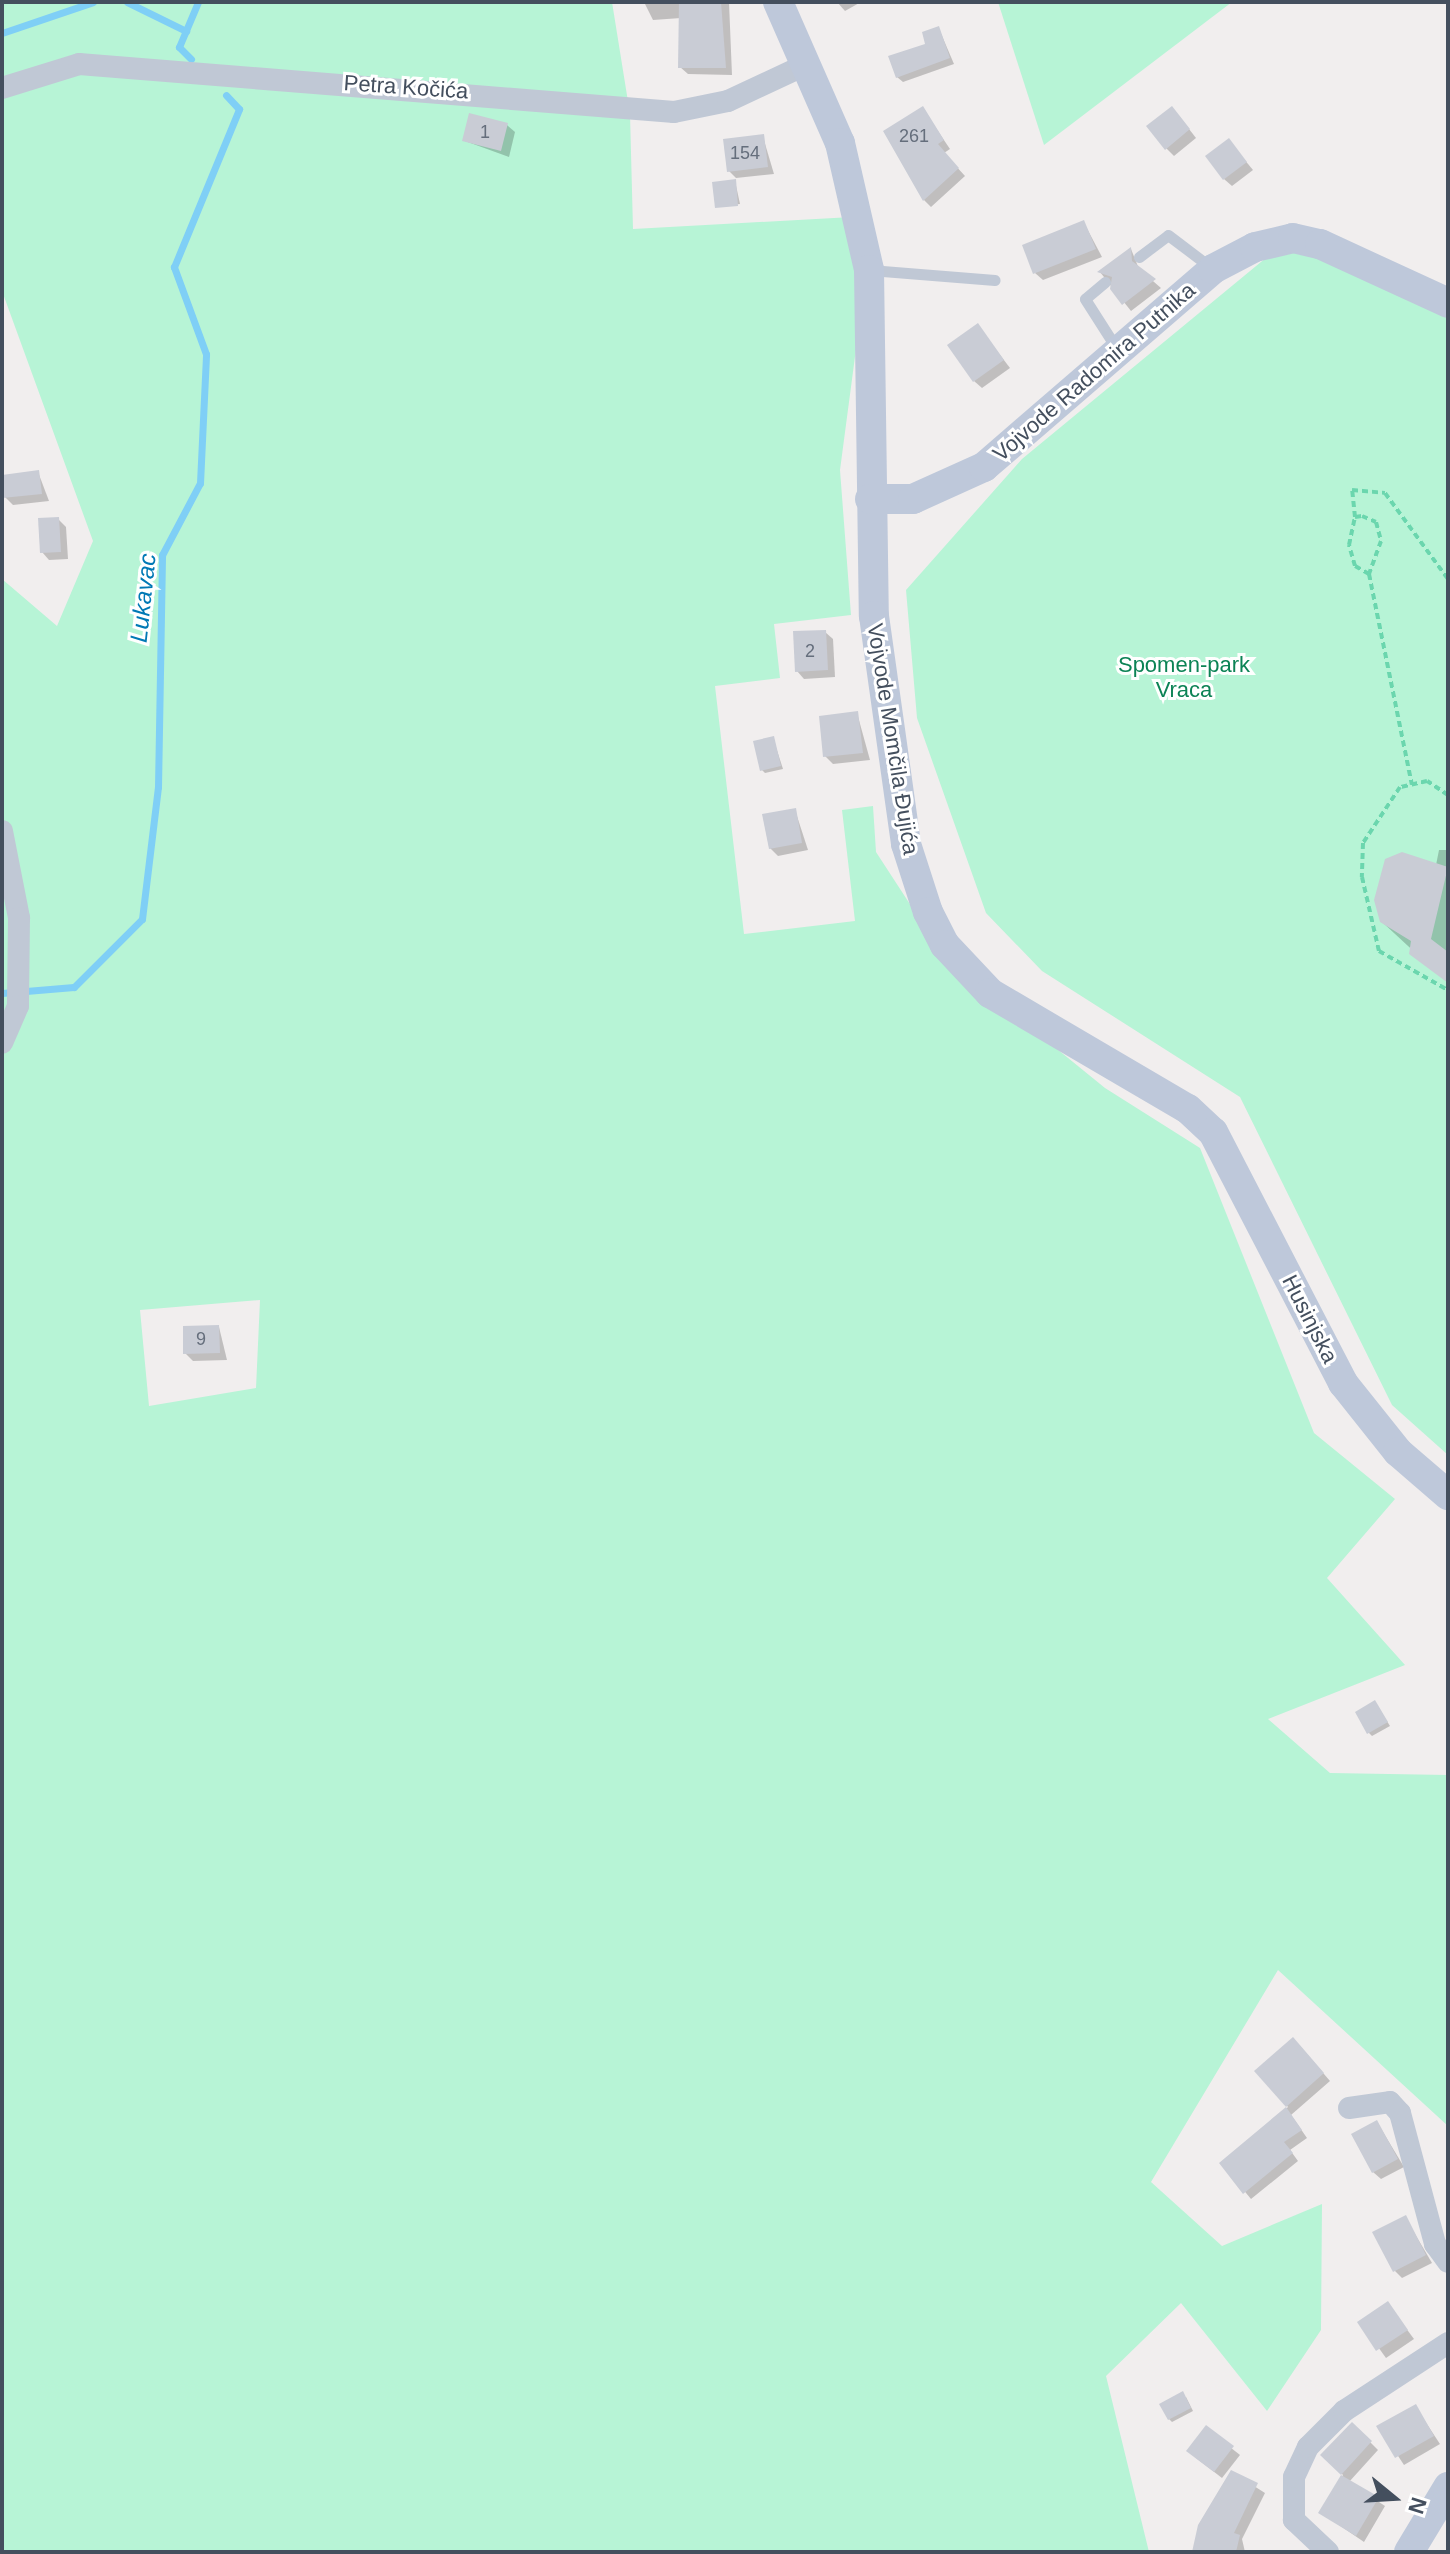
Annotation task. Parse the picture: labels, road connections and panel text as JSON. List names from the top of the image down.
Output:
{
  "streets": {
    "main road": ["Vojvode Radomira Putnika", "Vojvode Momčila Đujića", "Husinjska"],
    "street": ["Petra Kočića"]
  },
  "crossings": [
    ["Vojvode Radomira Putnika", "Vojvode Momčila Đujića"],
    ["Vojvode Momčila Đujića", "Husinjska"]
  ],
  "water": ["Lukavac"],
  "parks": ["Spomen-park Vraca"],
  "house_numbers": [
    "1",
    "261",
    "154",
    "2",
    "9"
  ],
  "north": "right"
}
